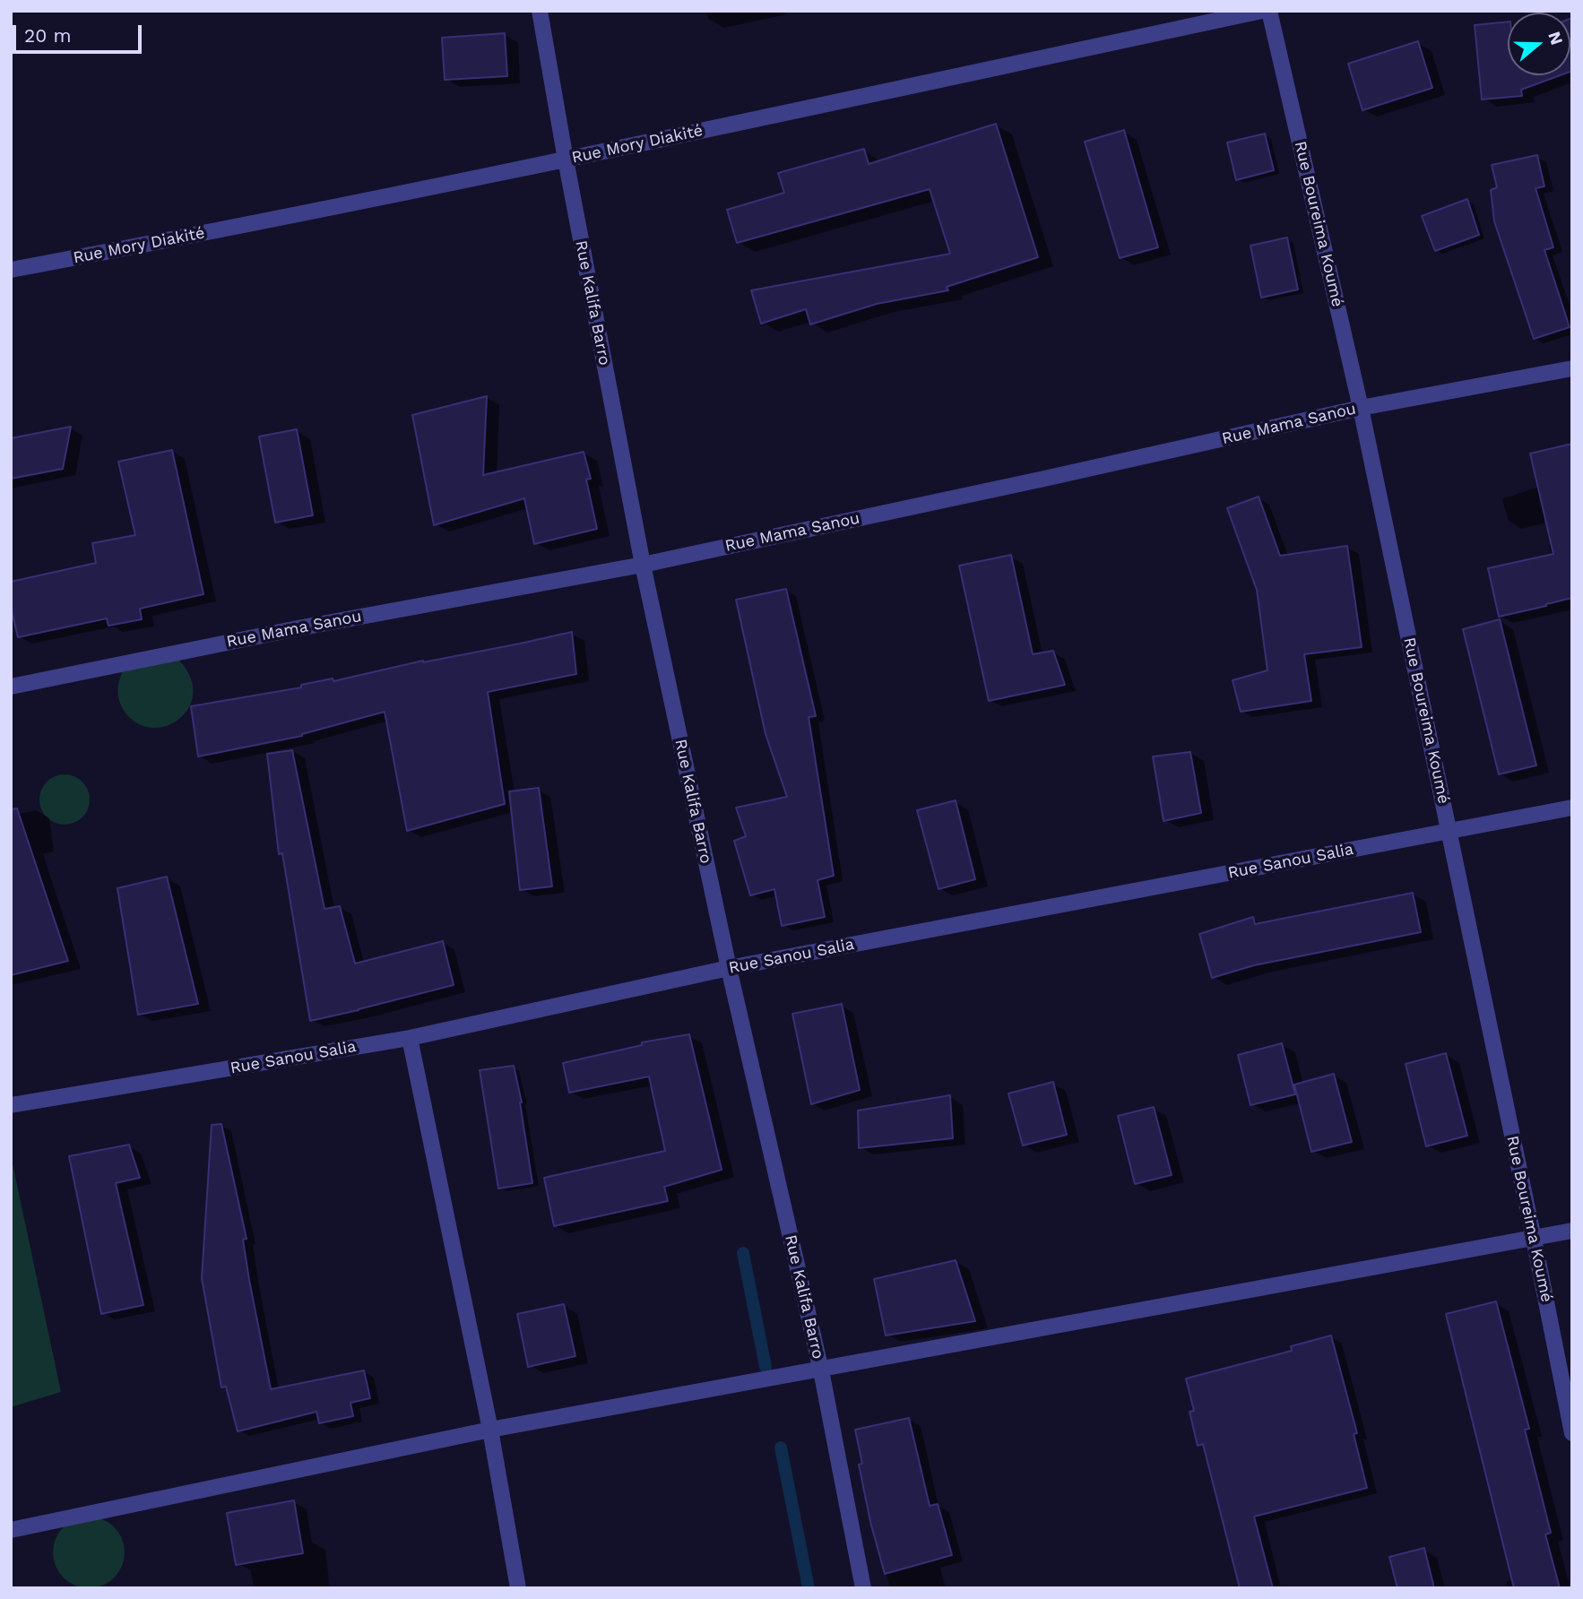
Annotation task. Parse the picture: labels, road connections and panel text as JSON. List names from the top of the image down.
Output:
{
  "streets": {
    "street": [
      "Rue Mory Diakité",
      "Rue Boureima Koumé",
      "Rue Kalifa Barro",
      "Rue Mama Sanou",
      "Rue Sanou Salia"
    ]
  },
  "crossings": [
    ["Rue Mory Diakité", "Rue Kalifa Barro"],
    ["Rue Boureima Koumé", "Rue Mama Sanou"],
    ["Rue Boureima Koumé", "Rue Sanou Salia"],
    ["Rue Kalifa Barro", "Rue Mama Sanou"],
    ["Rue Kalifa Barro", "Rue Sanou Salia"]
  ],
  "scale_bar": "20 m",
  "north": "right"
}
